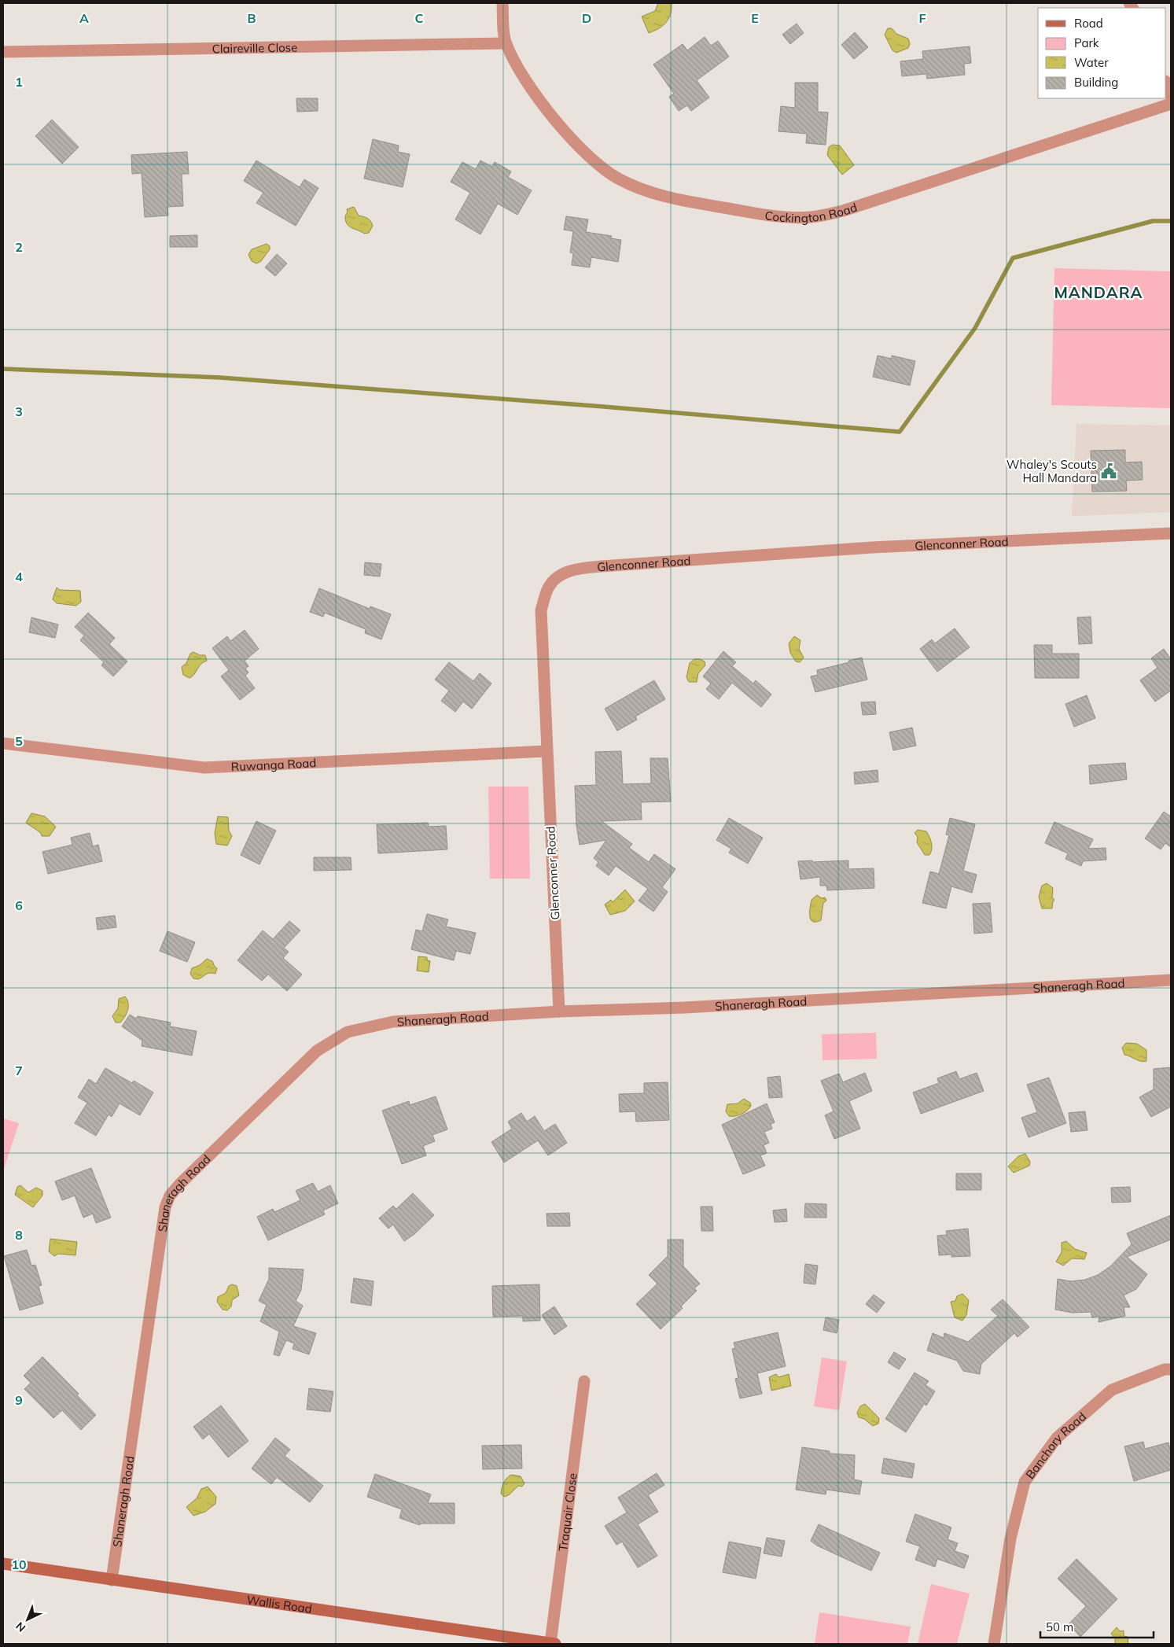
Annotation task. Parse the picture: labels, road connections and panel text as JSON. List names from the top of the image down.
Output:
{
  "streets": {
    "street": [
      "Claireville Close",
      "Cockington Road",
      "Glenconner Road",
      "Ruwanga Road",
      "Shaneragh Road",
      "Banchory Road",
      "Traquair Close",
      "Wallis Road"
    ]
  },
  "crossings": [
    ["Claireville Close", "Cockington Road"],
    ["Glenconner Road", "Ruwanga Road"],
    ["Glenconner Road", "Shaneragh Road"],
    ["Shaneragh Road", "Wallis Road"],
    ["Traquair Close", "Wallis Road"]
  ],
  "districts": ["MANDARA"],
  "places": {
    "public building": ["Whaley's Scouts Hall Mandara"]
  },
  "legend": [
    "Road",
    "Park",
    "Water",
    "Building"
  ],
  "scale_bar": "50 m",
  "north": "bottom left",
  "grid": {
    "columns": [
      "A",
      "B",
      "C",
      "D",
      "E",
      "F"
    ],
    "rows": [
      "1",
      "2",
      "3",
      "4",
      "5",
      "6",
      "7",
      "8",
      "9",
      "10"
    ]
  }
}
